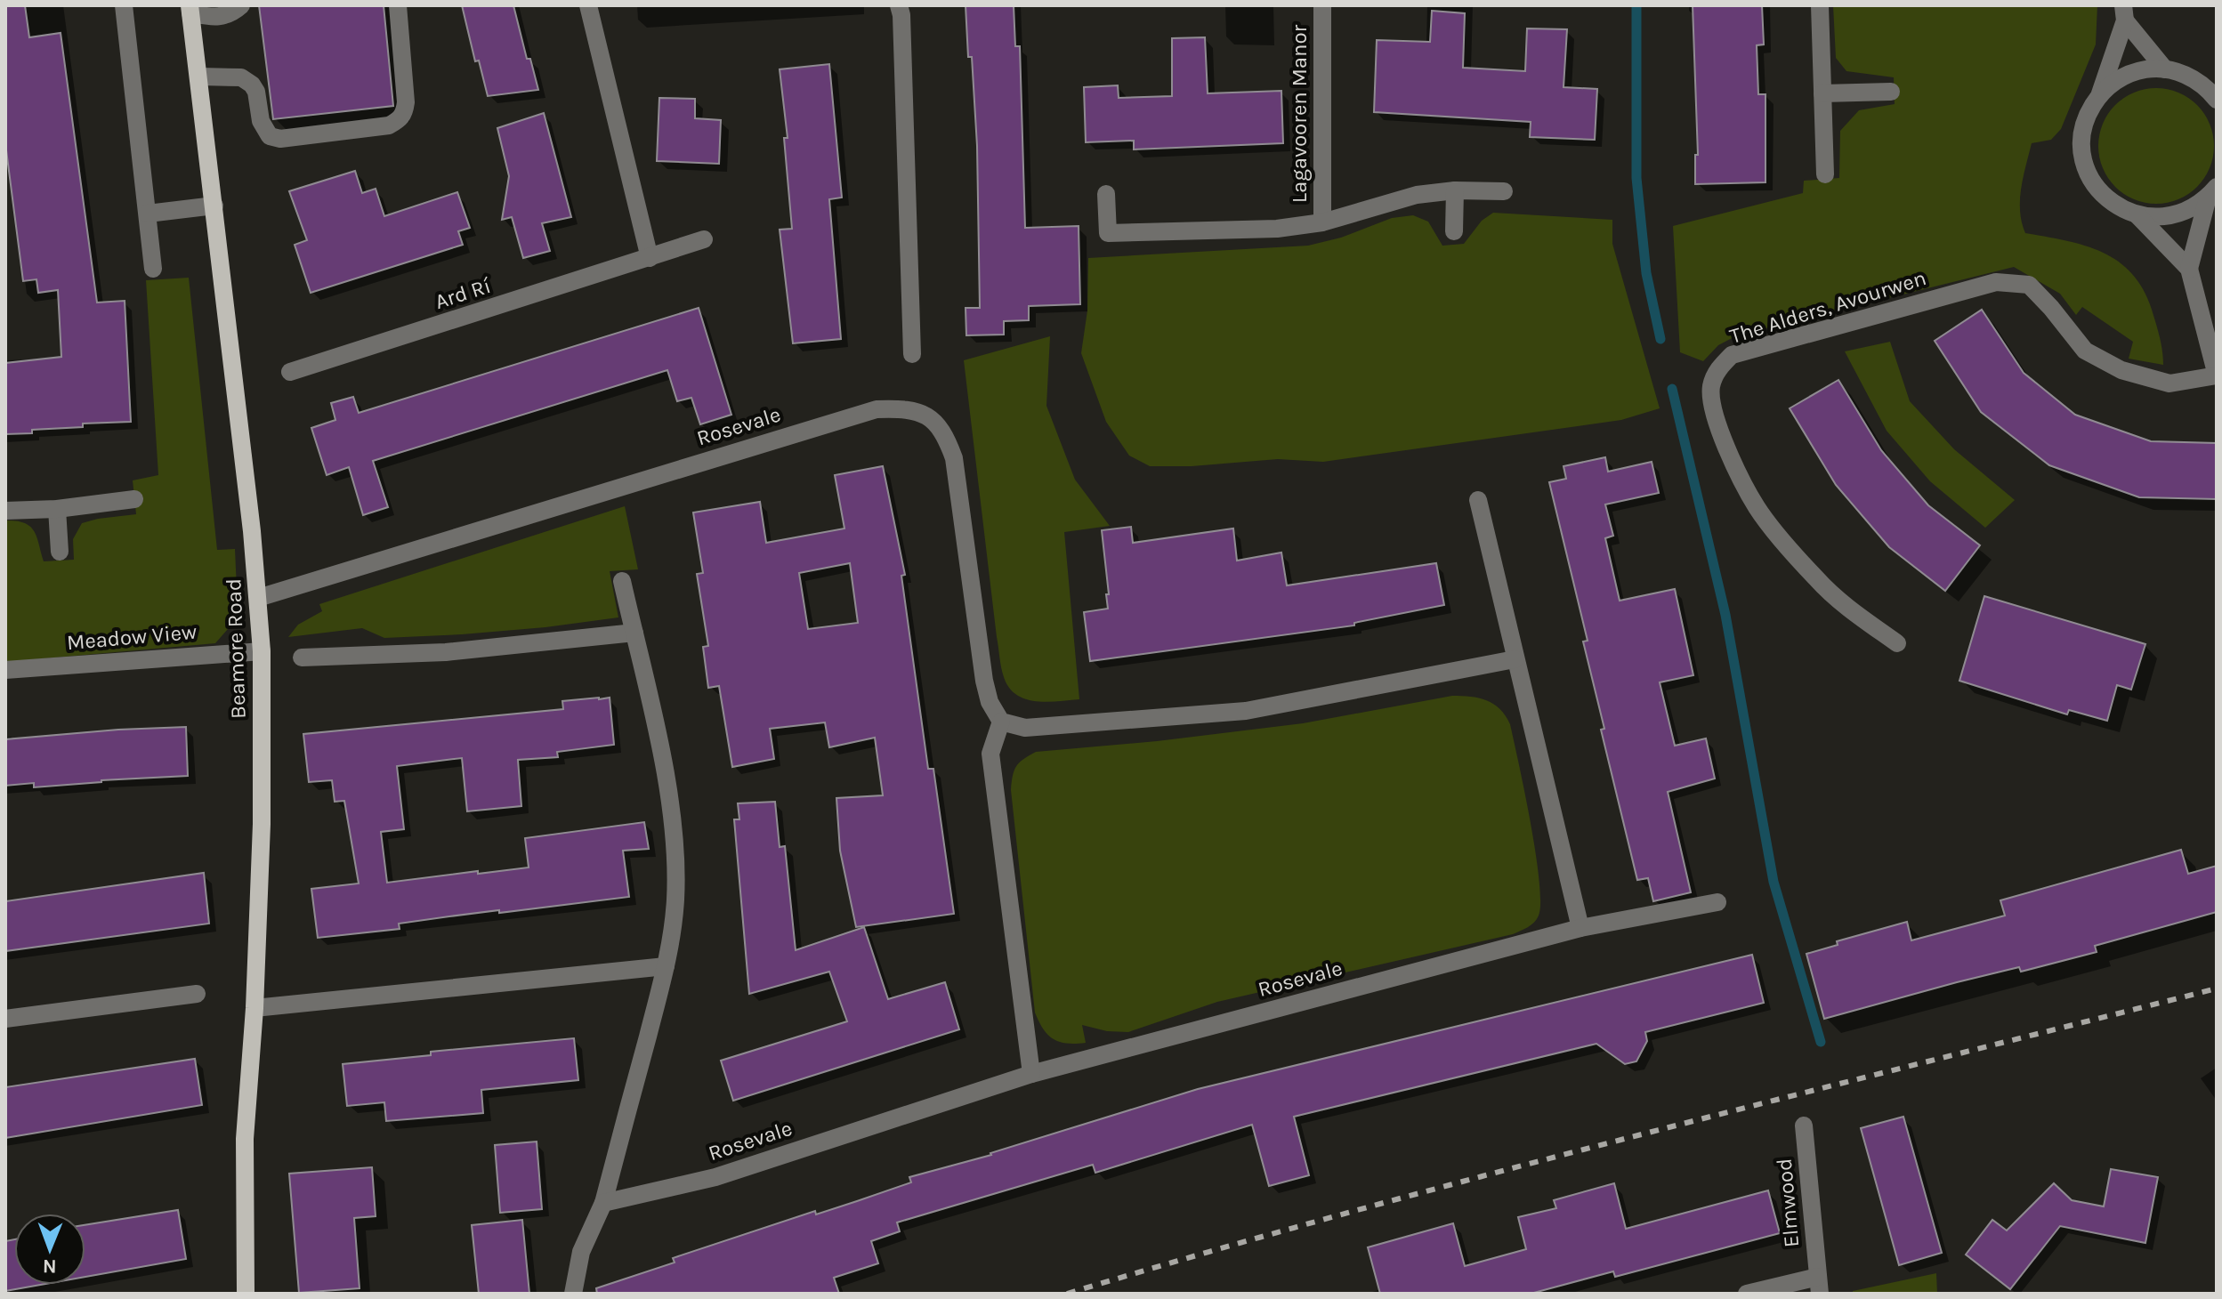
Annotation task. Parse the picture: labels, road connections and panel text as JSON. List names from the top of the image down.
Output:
{
  "streets": {
    "main road": ["Beamore Road"],
    "street": [
      "Lagavooren Manor",
      "Ard Rí",
      "The Alders, Avourwen",
      "Rosevale",
      "Meadow View",
      "Elmwood"
    ]
  },
  "crossings": [
    ["Rosevale", "Beamore Road"],
    ["Meadow View", "Beamore Road"]
  ],
  "north": "bottom"
}
